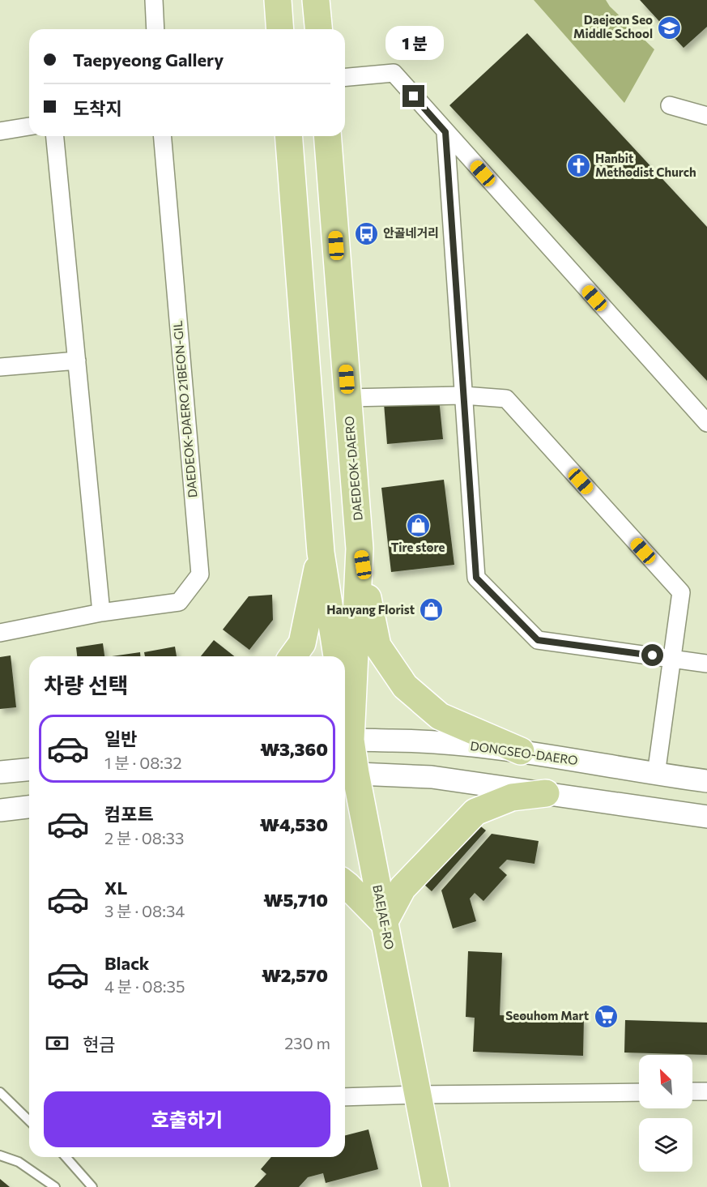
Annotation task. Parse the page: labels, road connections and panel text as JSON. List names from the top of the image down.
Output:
{
  "streets": {
    "main road": ["DAEDEOK-DAERO", "BAEJAE-RO"],
    "street": ["DAEDEOK-DAERO 21BEON-GIL", "DONGSEO-DAERO"]
  },
  "crossings": [
    ["DAEDEOK-DAERO", "DONGSEO-DAERO"],
    ["DAEDEOK-DAERO", "BAEJAE-RO"],
    ["DONGSEO-DAERO", "BAEJAE-RO"]
  ],
  "places": {
    "school or university": ["Daejeon Seo Middle School"],
    "church": ["Hanbit Methodist Church"],
    "bus stop": ["안골네거리"],
    "shop": ["Tire store", "Hanyang Florist"],
    "supermarket": ["Seouhom Mart"]
  },
  "north": "top left",
  "page": {
    "bubble": "1 분",
    "banner": ["Taepyeong Gallery", "도착지"],
    "heading": "차량 선택",
    "list": [
      {
        "name": "일반",
        "note": "1 분 · 08:32",
        "value": "₩3,360"
      },
      {
        "name": "컴포트",
        "note": "2 분 · 08:33",
        "value": "₩4,530"
      },
      {
        "name": "XL",
        "note": "3 분 · 08:34",
        "value": "₩5,710"
      },
      {
        "name": "Black",
        "note": "4 분 · 08:35",
        "value": "₩2,570"
      }
    ],
    "pay": ["현금", "230 m"],
    "buttons": "호출하기"
  }
}
